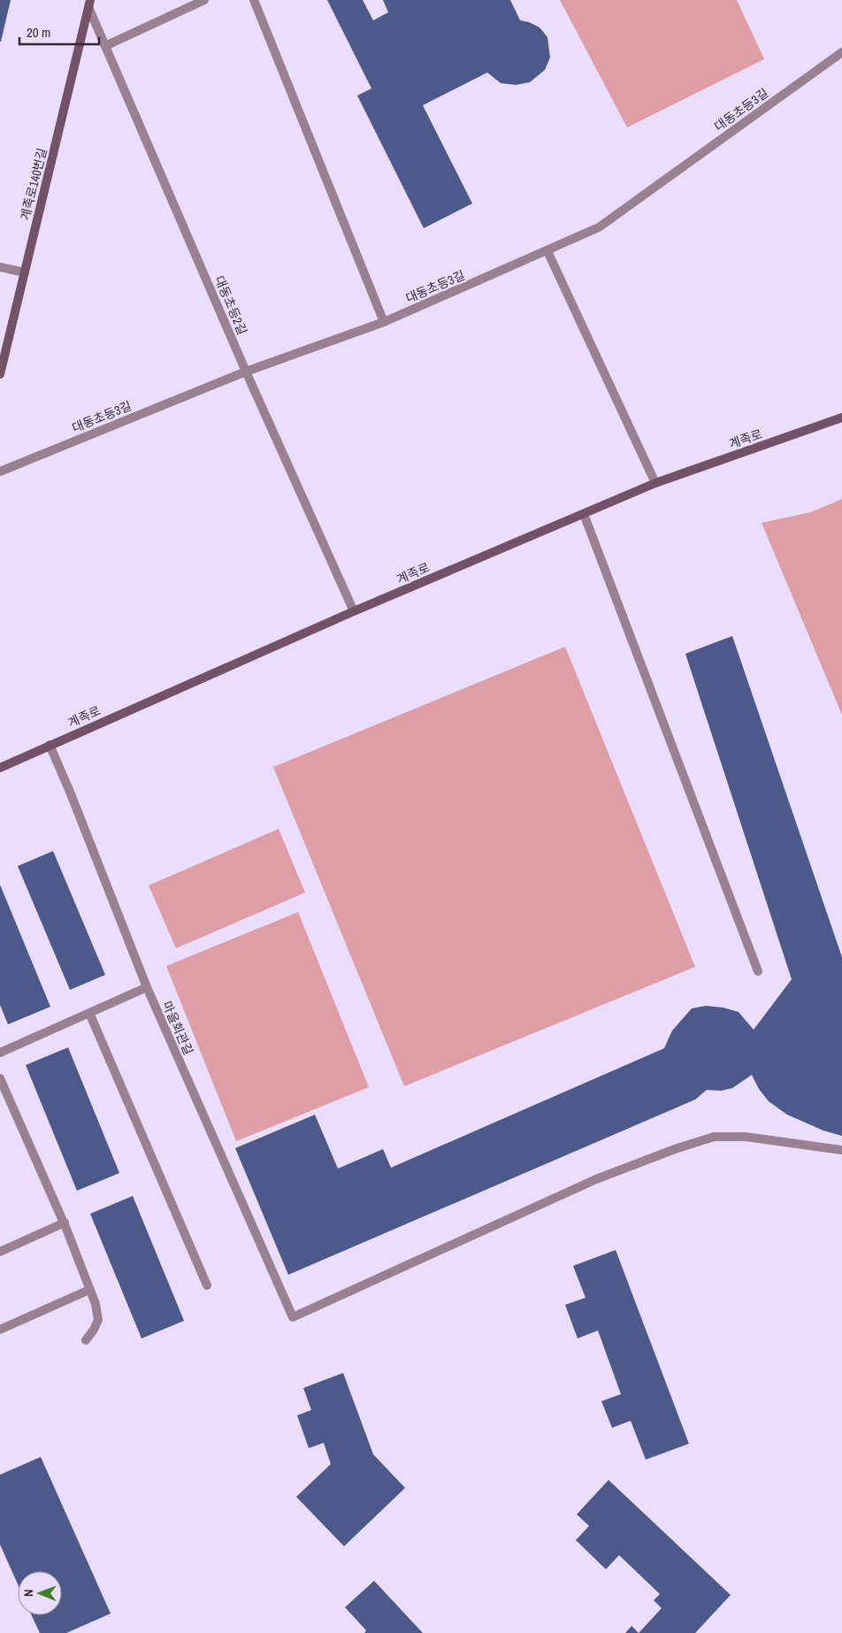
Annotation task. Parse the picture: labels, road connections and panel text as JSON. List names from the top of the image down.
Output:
{
  "streets": {
    "main road": ["계족로140번길", "계족로"],
    "street": ["대동초등3길", "대동초등2길", "마을회관길"]
  },
  "crossings": [
    ["대동초등3길", "대동초등2길"],
    ["계족로140번길", "대동초등2길"],
    ["대동초등2길", "계족로"],
    ["계족로", "마을회관길"]
  ],
  "scale_bar": "20 m",
  "north": "left"
}
